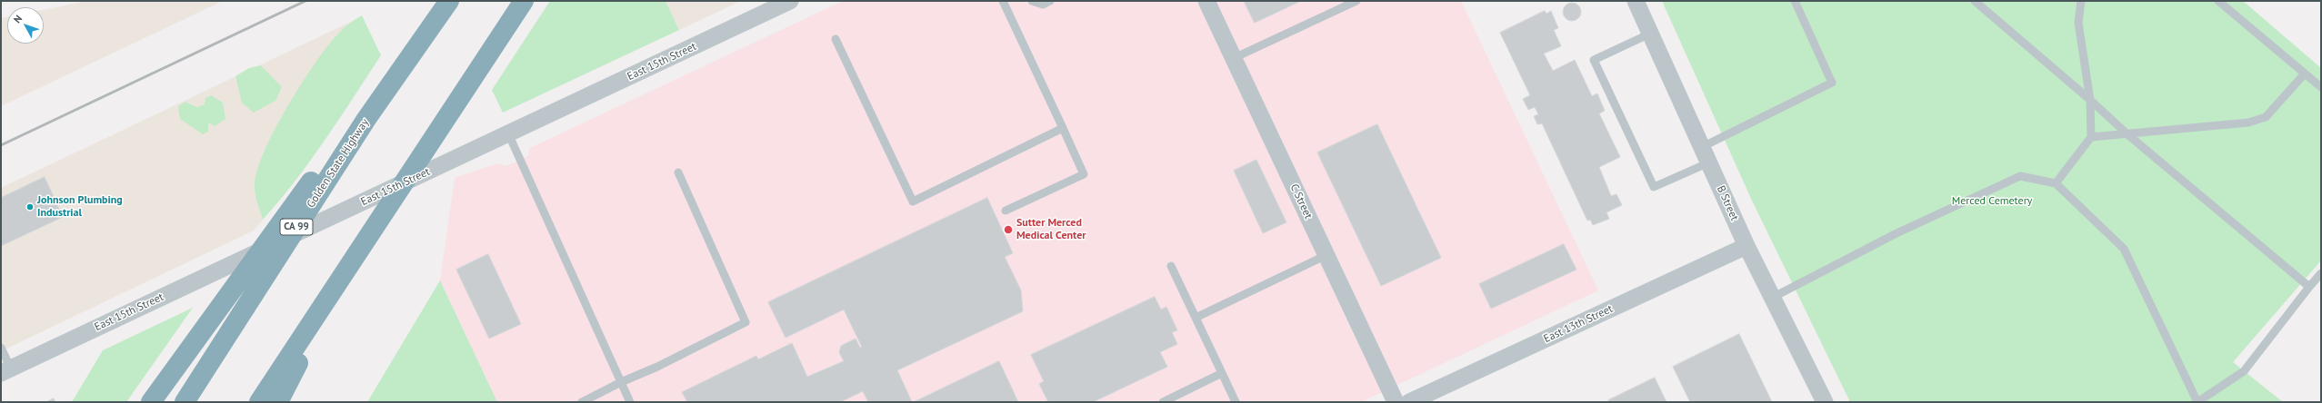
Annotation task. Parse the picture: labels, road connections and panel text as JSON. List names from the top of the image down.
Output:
{
  "streets": {
    "highway": ["Golden State Highway", "CA 99"],
    "street": [
      "East 15th Street",
      "C Street",
      "B Street",
      "East 13th Street"
    ]
  },
  "crossings": [
    ["B Street", "East 13th Street"]
  ],
  "parks": ["Merced Cemetery"],
  "places": ["Johnson Plumbing Industrial", "Sutter Merced Medical Center"],
  "north": "top left"
}
